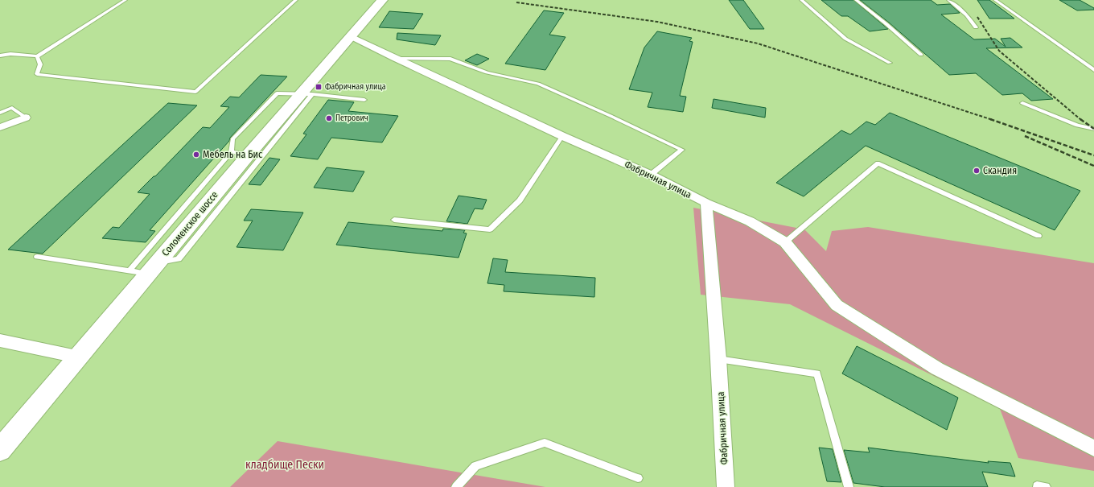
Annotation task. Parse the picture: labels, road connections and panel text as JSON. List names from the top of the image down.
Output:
{
  "streets": {
    "main road": ["Соломенское шоссе"],
    "street": ["Фабричная улица"]
  },
  "crossings": [
    ["Фабричная улица", "Соломенское шоссе"]
  ],
  "parks": ["кладбище Пески"],
  "places": {
    "transit": ["Фабричная улица"],
    "other": ["Петрович", "Мебель на Бис", "Скандия"]
  }
}
